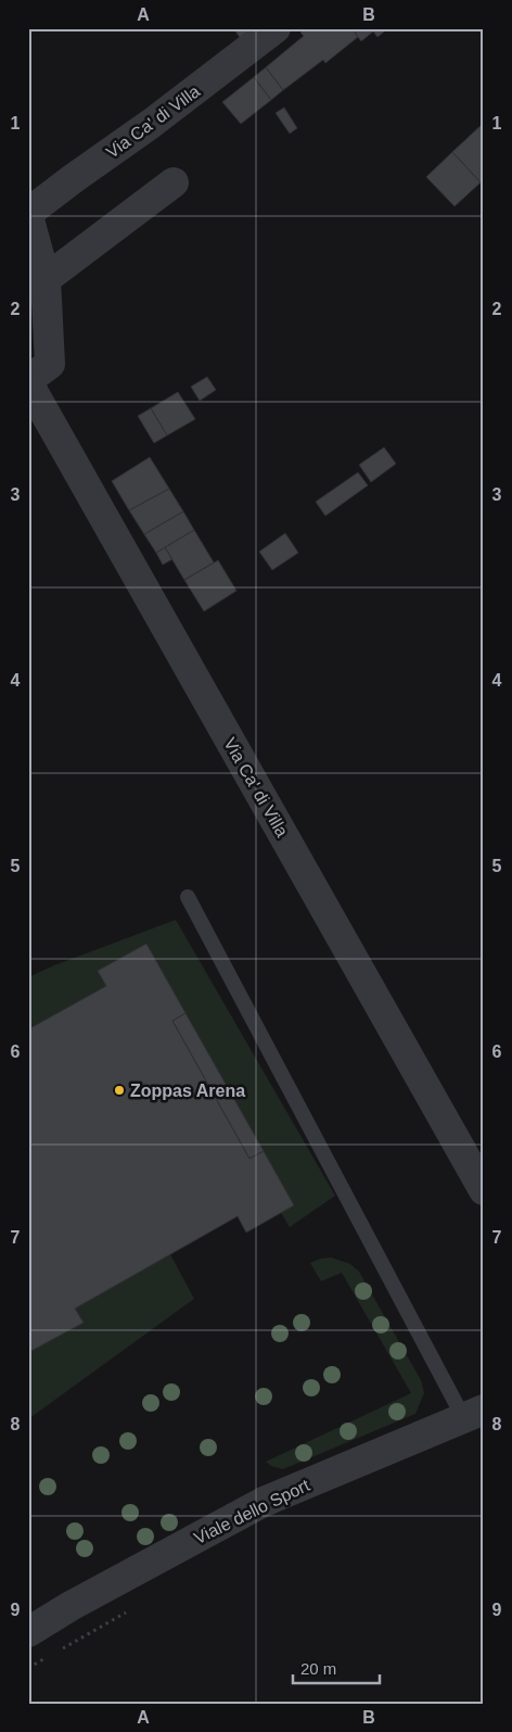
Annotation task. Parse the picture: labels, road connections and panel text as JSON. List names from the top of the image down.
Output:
{
  "streets": {
    "street": ["Via Ca' di Villa", "Viale dello Sport"]
  },
  "places": ["Zoppas Arena"],
  "scale_bar": "20 m",
  "grid": {
    "columns": ["A", "B"],
    "rows": [
      "1",
      "2",
      "3",
      "4",
      "5",
      "6",
      "7",
      "8",
      "9"
    ]
  }
}
